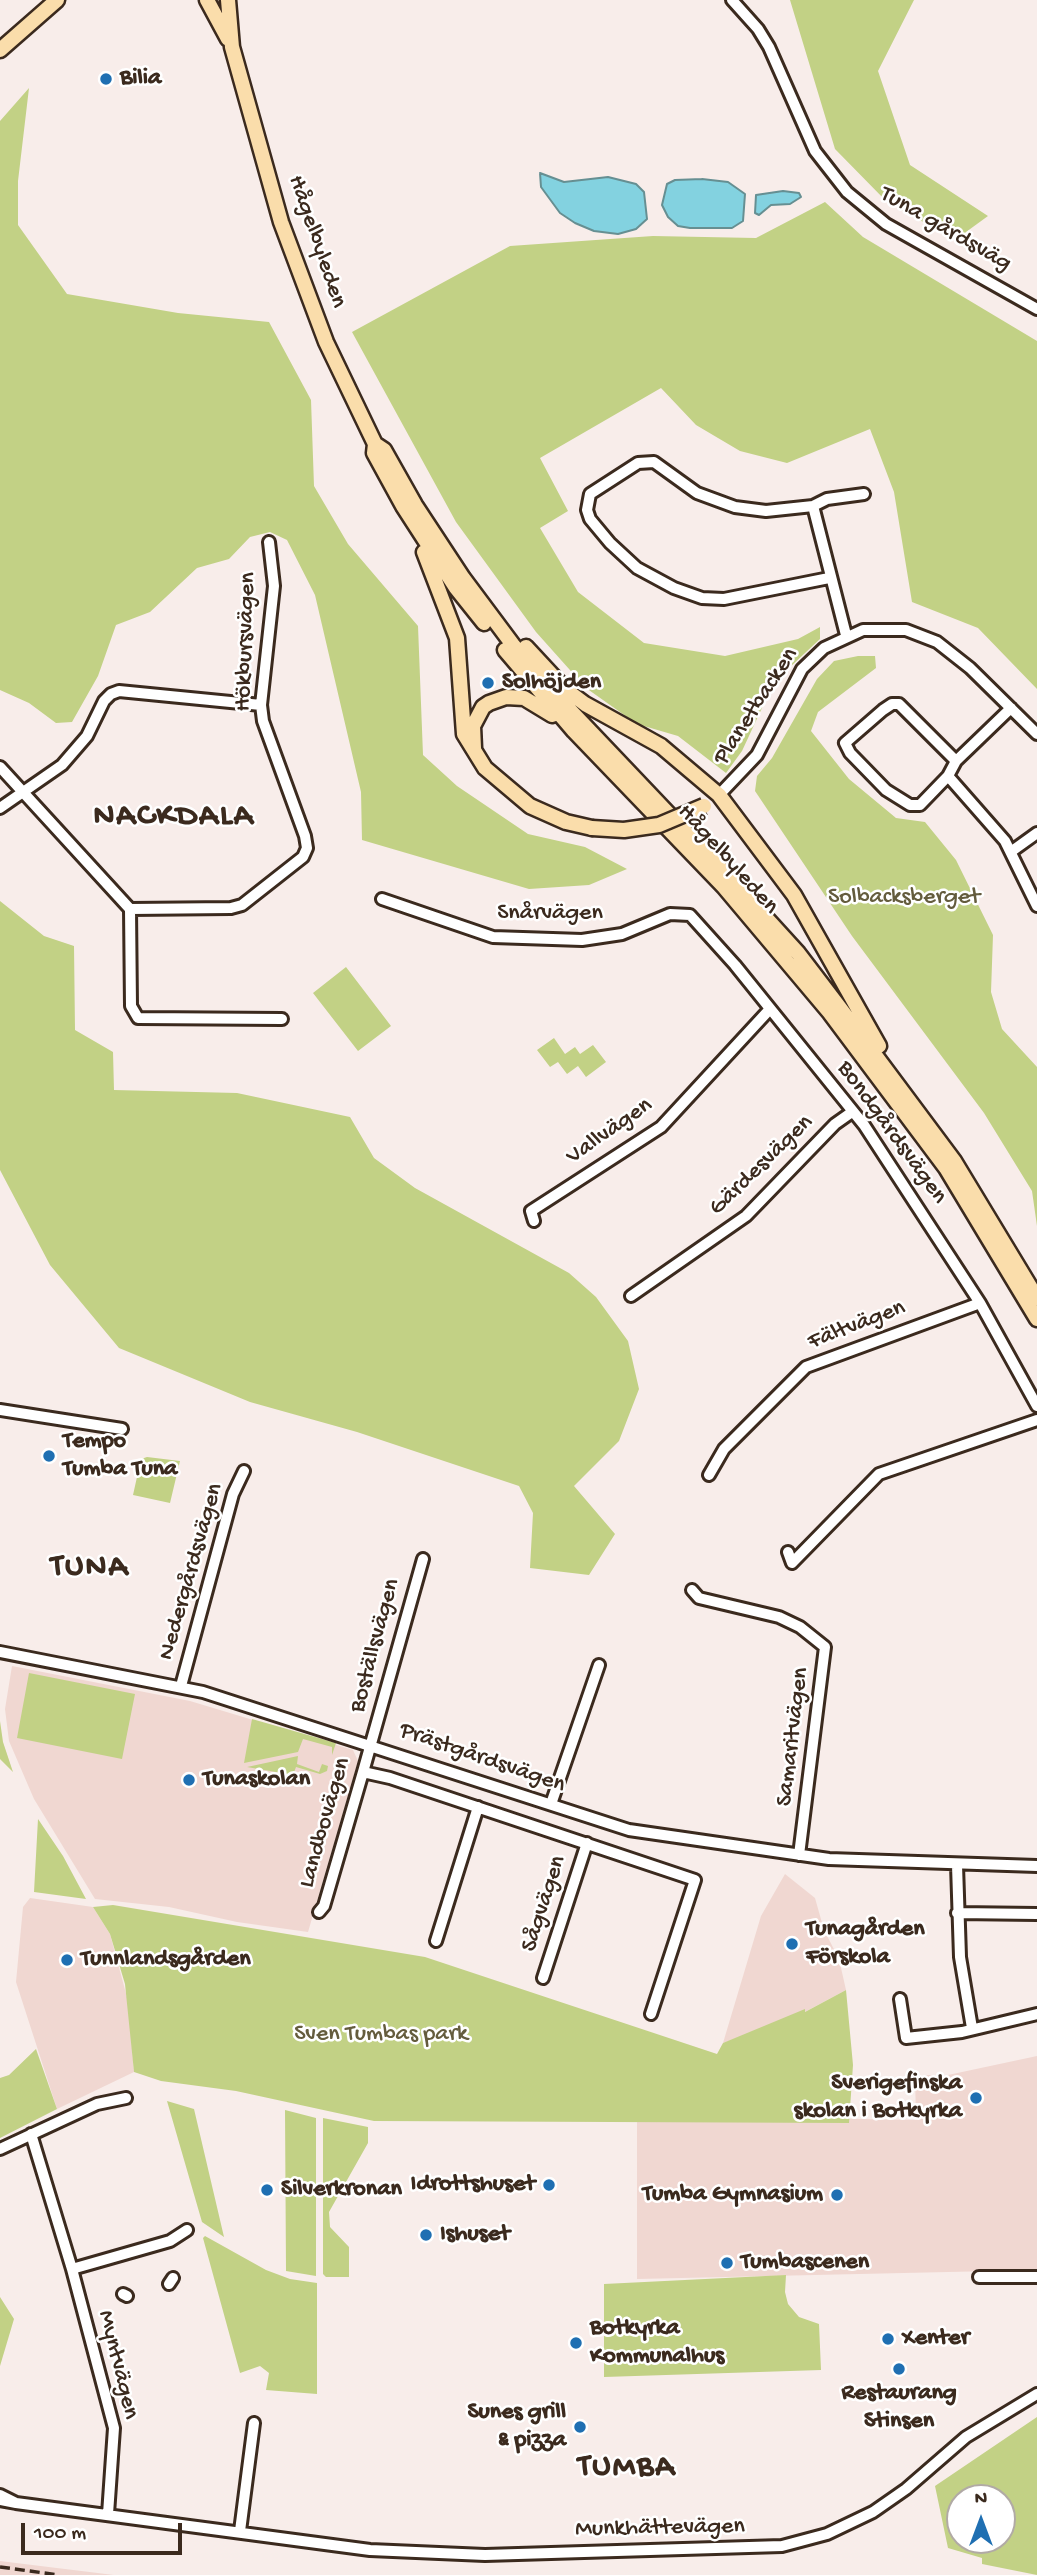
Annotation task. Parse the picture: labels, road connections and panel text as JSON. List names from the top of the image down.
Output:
{
  "streets": {
    "main road": ["Hågelbyleden"],
    "street": [
      "Tuna gårdsväg",
      "Hökbursvägen",
      "Planetbacken",
      "Snårvägen",
      "Vallvägen",
      "Bondgårdsvägen",
      "Gärdesvägen",
      "Fältvägen",
      "Nedergårdsvägen",
      "Boställsvägen",
      "Samaritvägen",
      "Prästgårdsvägen",
      "Landbovägen",
      "Sågvägen",
      "Myntvägen",
      "Munkhättevägen"
    ]
  },
  "crossings": [
    ["Snårvägen", "Bondgårdsvägen"],
    ["Vallvägen", "Bondgårdsvägen"],
    ["Bondgårdsvägen", "Gärdesvägen"],
    ["Bondgårdsvägen", "Fältvägen"],
    ["Nedergårdsvägen", "Prästgårdsvägen"],
    ["Boställsvägen", "Prästgårdsvägen"],
    ["Boställsvägen", "Landbovägen"],
    ["Samaritvägen", "Prästgårdsvägen"],
    ["Prästgårdsvägen", "Landbovägen"],
    ["Myntvägen", "Munkhättevägen"]
  ],
  "districts": ["NACKDALA", "TUNA", "TUMBA"],
  "parks": ["Solbacksberget", "Sven Tumbas park"],
  "places": [
    "Bilia",
    "Solhöjden",
    "Tempo Tumba Tuna",
    "Tunaskolan",
    "Tunagården Förskola",
    "Tunnlandsgården",
    "Sverigefinska skolan i Botkyrka",
    "Idrottshuset",
    "Silverkronan",
    "Tumba Gymnasium",
    "Ishuset",
    "Tumbascenen",
    "Xenter",
    "Botkyrka Kommunalhus",
    "Restaurang Stinsen",
    "Sunes grill & pizza"
  ],
  "scale_bar": "100 m",
  "north": "top"
}
